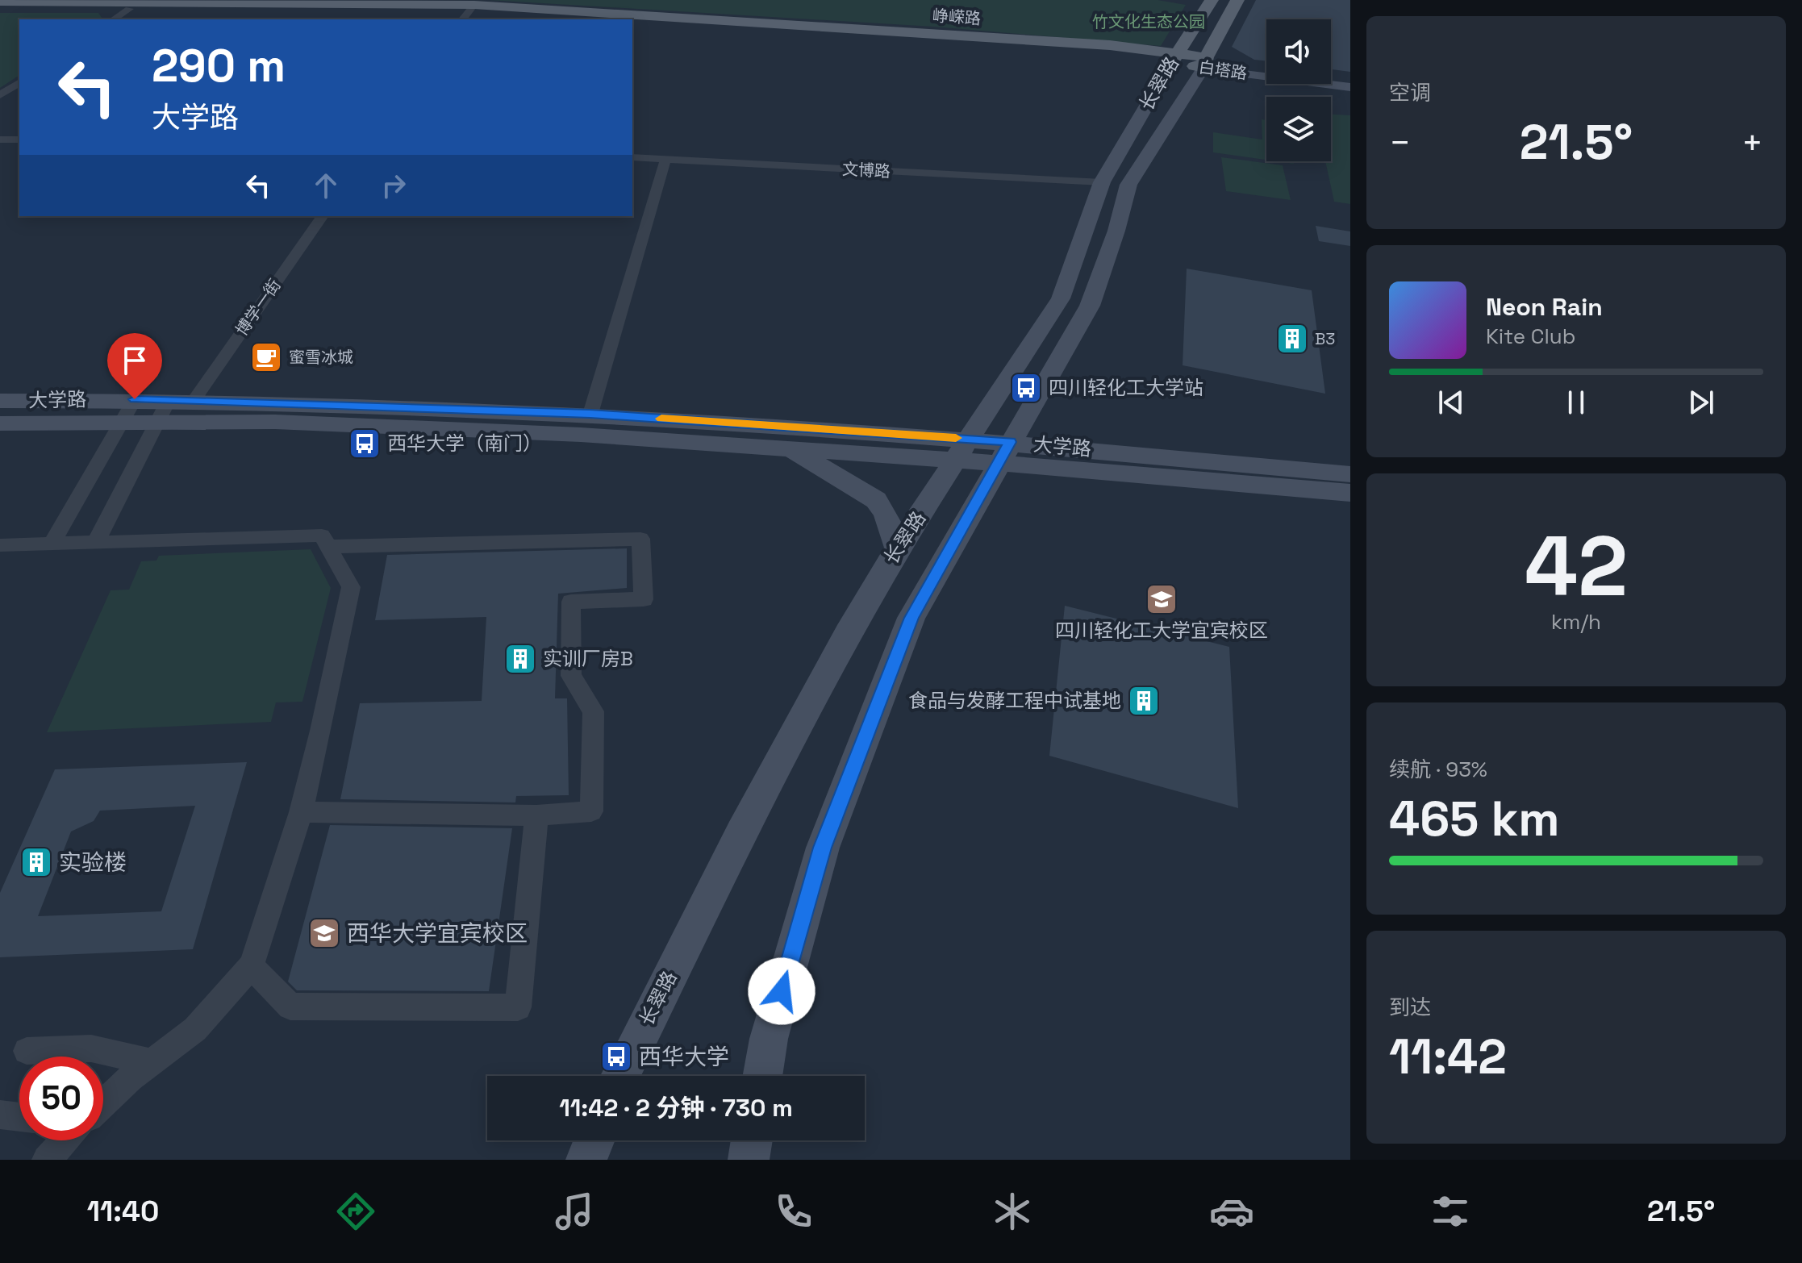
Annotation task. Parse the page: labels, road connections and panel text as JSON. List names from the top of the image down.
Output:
{
  "streets": {
    "main road": [
      "峥嵘路",
      "白塔路",
      "长翠路",
      "大学路"
    ],
    "street": ["文博路", "博学一街"]
  },
  "crossings": [
    ["峥嵘路", "白塔路"],
    ["峥嵘路", "长翠路"],
    ["白塔路", "长翠路"],
    ["长翠路", "文博路"],
    ["长翠路", "大学路"],
    ["博学一街", "大学路"]
  ],
  "parks": ["竹文化生态公园"],
  "places": {
    "building": [
      "B3",
      "实训厂房B",
      "食品与发酵工程中试基地",
      "实验楼"
    ],
    "cafe": ["蜜雪冰城"],
    "bus stop": ["四川轻化工大学站", "西华大学（南门）", "西华大学"],
    "school or university": ["四川轻化工大学宜宾校区", "西华大学宜宾校区"]
  },
  "page": {
    "tile": [
      "空调",
      ["42", "km/h"],
      ["续航 · 93%", "465 km"],
      ["到达", "11:42"]
    ],
    "turn": ["290 m", "大学路"],
    "heat": ["−", "21.5°", "+"],
    "song": ["Neon Rain", "Kite Club"],
    "limit": "50",
    "trip": "11:42 · 2 分钟 · 730 m",
    "tabs": ["11:40", "21.5°"]
  }
}
